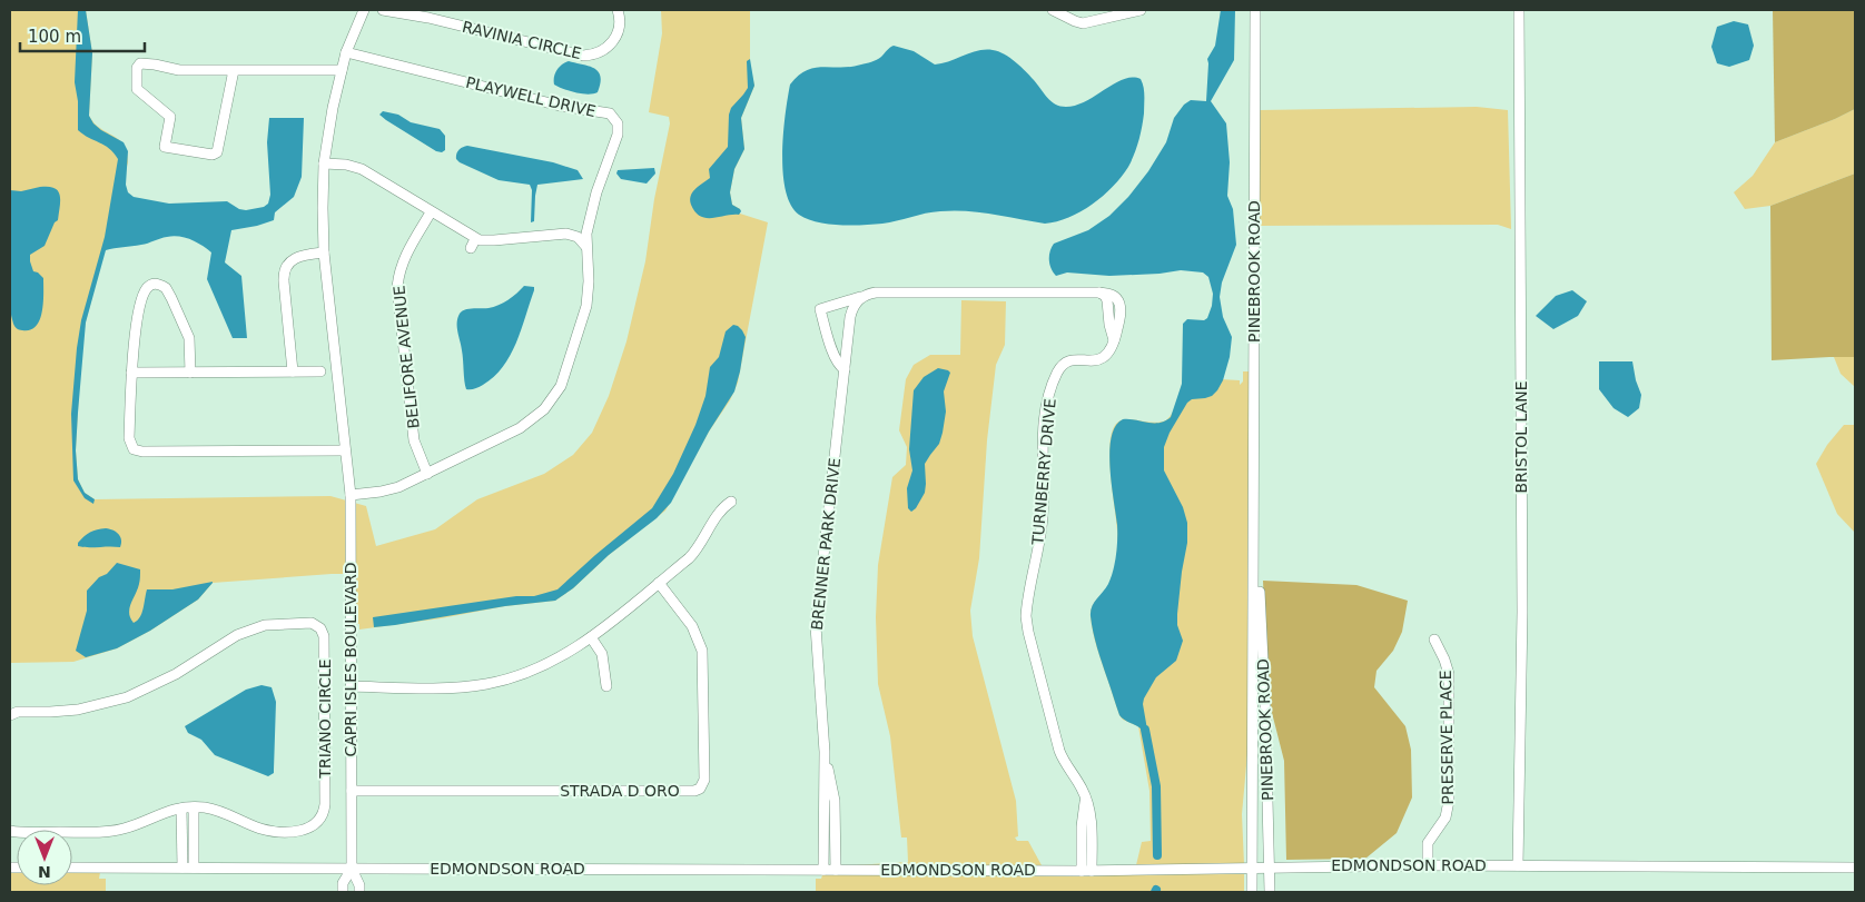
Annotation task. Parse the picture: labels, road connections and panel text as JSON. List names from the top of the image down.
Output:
{
  "streets": {
    "street": [
      "RAVINIA CIRCLE",
      "PLAYWELL DRIVE",
      "PINEBROOK ROAD",
      "BELIFORE AVENUE",
      "BRISTOL LANE",
      "TURNBERRY DRIVE",
      "BRENNER PARK DRIVE",
      "CAPRI ISLES BOULEVARD",
      "TRIANO CIRCLE",
      "PRESERVE PLACE",
      "STRADA D ORO",
      "EDMONDSON ROAD"
    ]
  },
  "crossings": [
    ["PLAYWELL DRIVE", "CAPRI ISLES BOULEVARD"],
    ["PINEBROOK ROAD", "EDMONDSON ROAD"],
    ["BRISTOL LANE", "EDMONDSON ROAD"],
    ["TURNBERRY DRIVE", "BRENNER PARK DRIVE"],
    ["TURNBERRY DRIVE", "EDMONDSON ROAD"],
    ["BRENNER PARK DRIVE", "EDMONDSON ROAD"],
    ["CAPRI ISLES BOULEVARD", "STRADA D ORO"],
    ["CAPRI ISLES BOULEVARD", "EDMONDSON ROAD"],
    ["PRESERVE PLACE", "EDMONDSON ROAD"]
  ],
  "scale_bar": "100 m",
  "north": "bottom"
}
